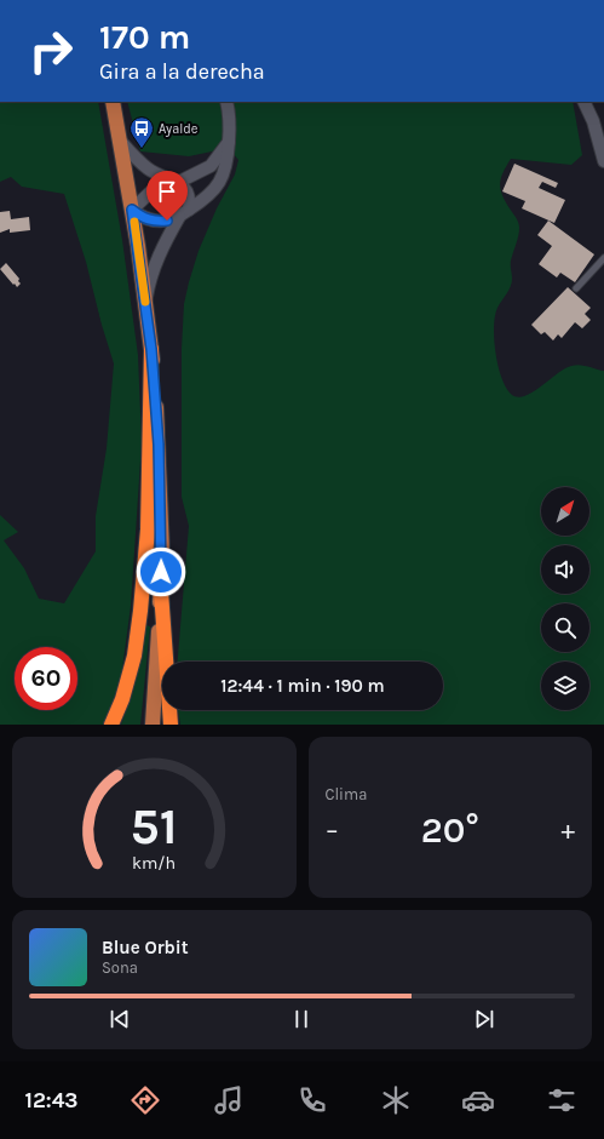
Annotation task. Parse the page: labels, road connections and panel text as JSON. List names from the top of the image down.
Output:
{
  "places": {
    "bus stop": ["Ayalde"]
  },
  "north": "top right",
  "page": {
    "turn": ["170 m", "Gira a la derecha"],
    "limit": "60",
    "trip": "12:44 · 1 min · 190 m",
    "tile": "Clima",
    "heat": ["−", "20°", "+"],
    "song": ["Blue Orbit", "Sona"],
    "tabs": "12:43",
    "gauge": ["51", "km/h"]
  }
}
